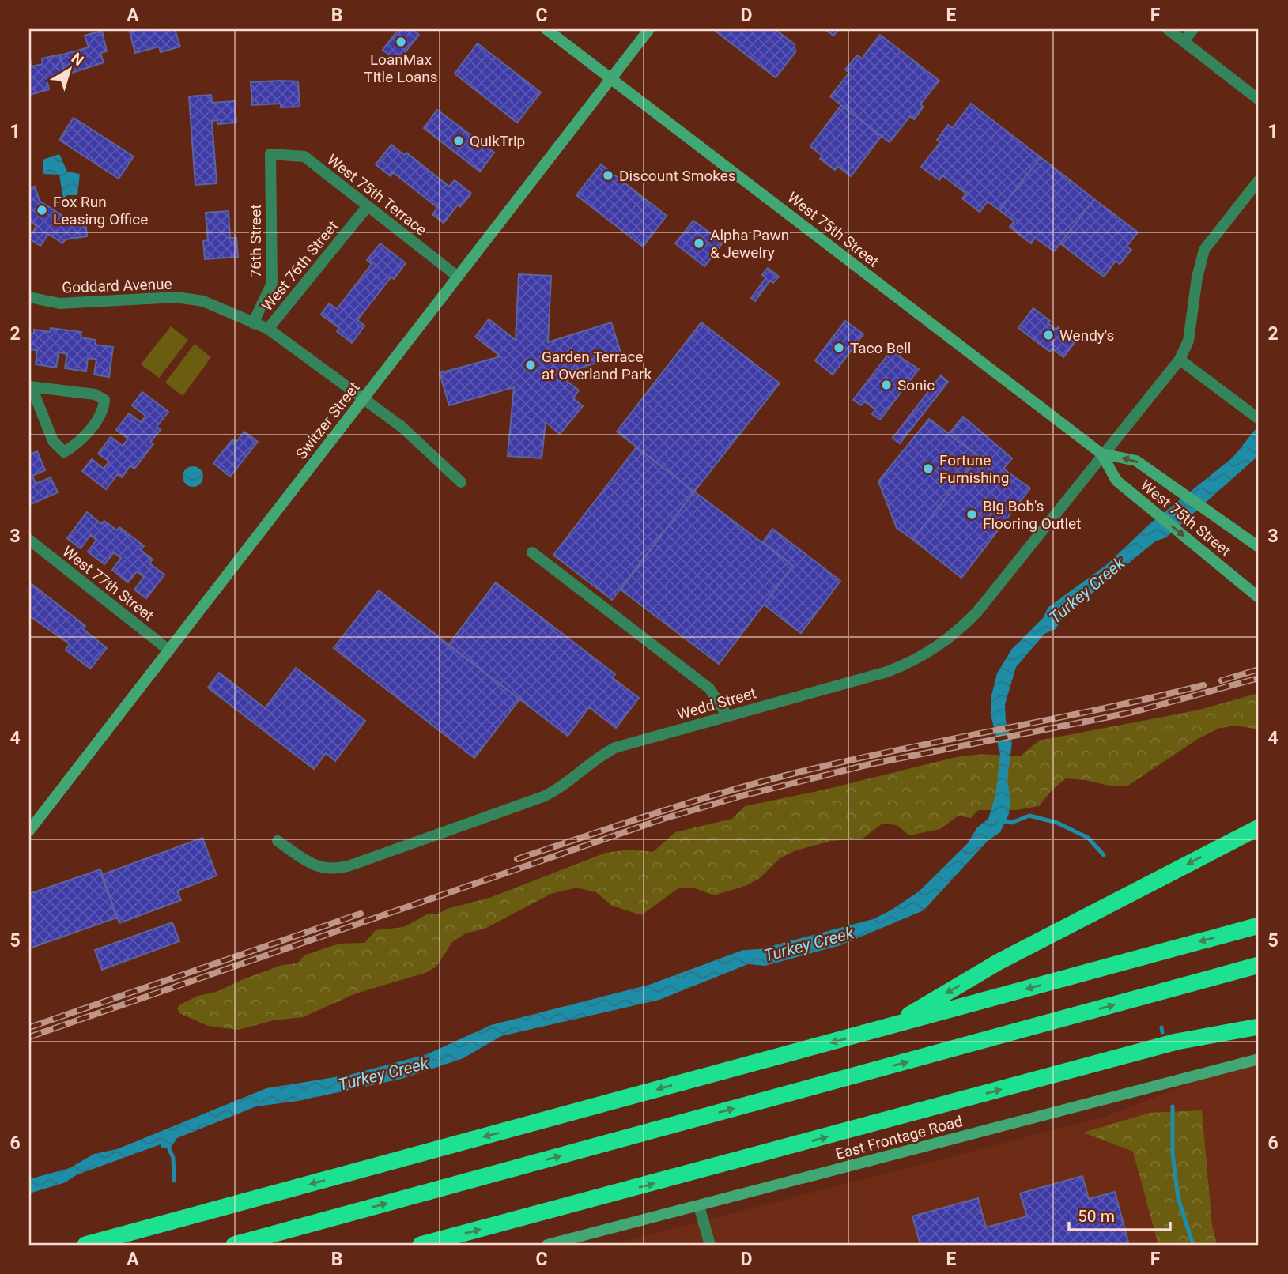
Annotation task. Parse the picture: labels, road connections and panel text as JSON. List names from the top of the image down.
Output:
{
  "streets": {
    "street": [
      "West 75th Terrace",
      "West 75th Street",
      "76th Street",
      "West 76th Street",
      "Goddard Avenue",
      "Switzer Street",
      "West 77th Street",
      "Wedd Street",
      "East Frontage Road"
    ]
  },
  "crossings": [
    ["West 75th Terrace", "76th Street"],
    ["West 75th Terrace", "West 76th Street"],
    ["West 75th Terrace", "Switzer Street"],
    ["West 75th Street", "Switzer Street"],
    ["West 75th Street", "Wedd Street"],
    ["76th Street", "Goddard Avenue"],
    ["West 76th Street", "Goddard Avenue"],
    ["West 76th Street", "Switzer Street"],
    ["Switzer Street", "West 77th Street"]
  ],
  "water": ["Turkey Creek"],
  "places": [
    "LoanMax Title Loans",
    "QuikTrip",
    "Discount Smokes",
    "Fox Run Leasing Office",
    "Alpha Pawn & Jewelry",
    "Wendy's",
    "Taco Bell",
    "Garden Terrace at Overland Park",
    "Sonic",
    "Fortune Furnishing",
    "Big Bob's Flooring Outlet"
  ],
  "scale_bar": "50 m",
  "north": "top right",
  "grid": {
    "columns": [
      "A",
      "B",
      "C",
      "D",
      "E",
      "F"
    ],
    "rows": [
      "1",
      "2",
      "3",
      "4",
      "5",
      "6"
    ]
  }
}
